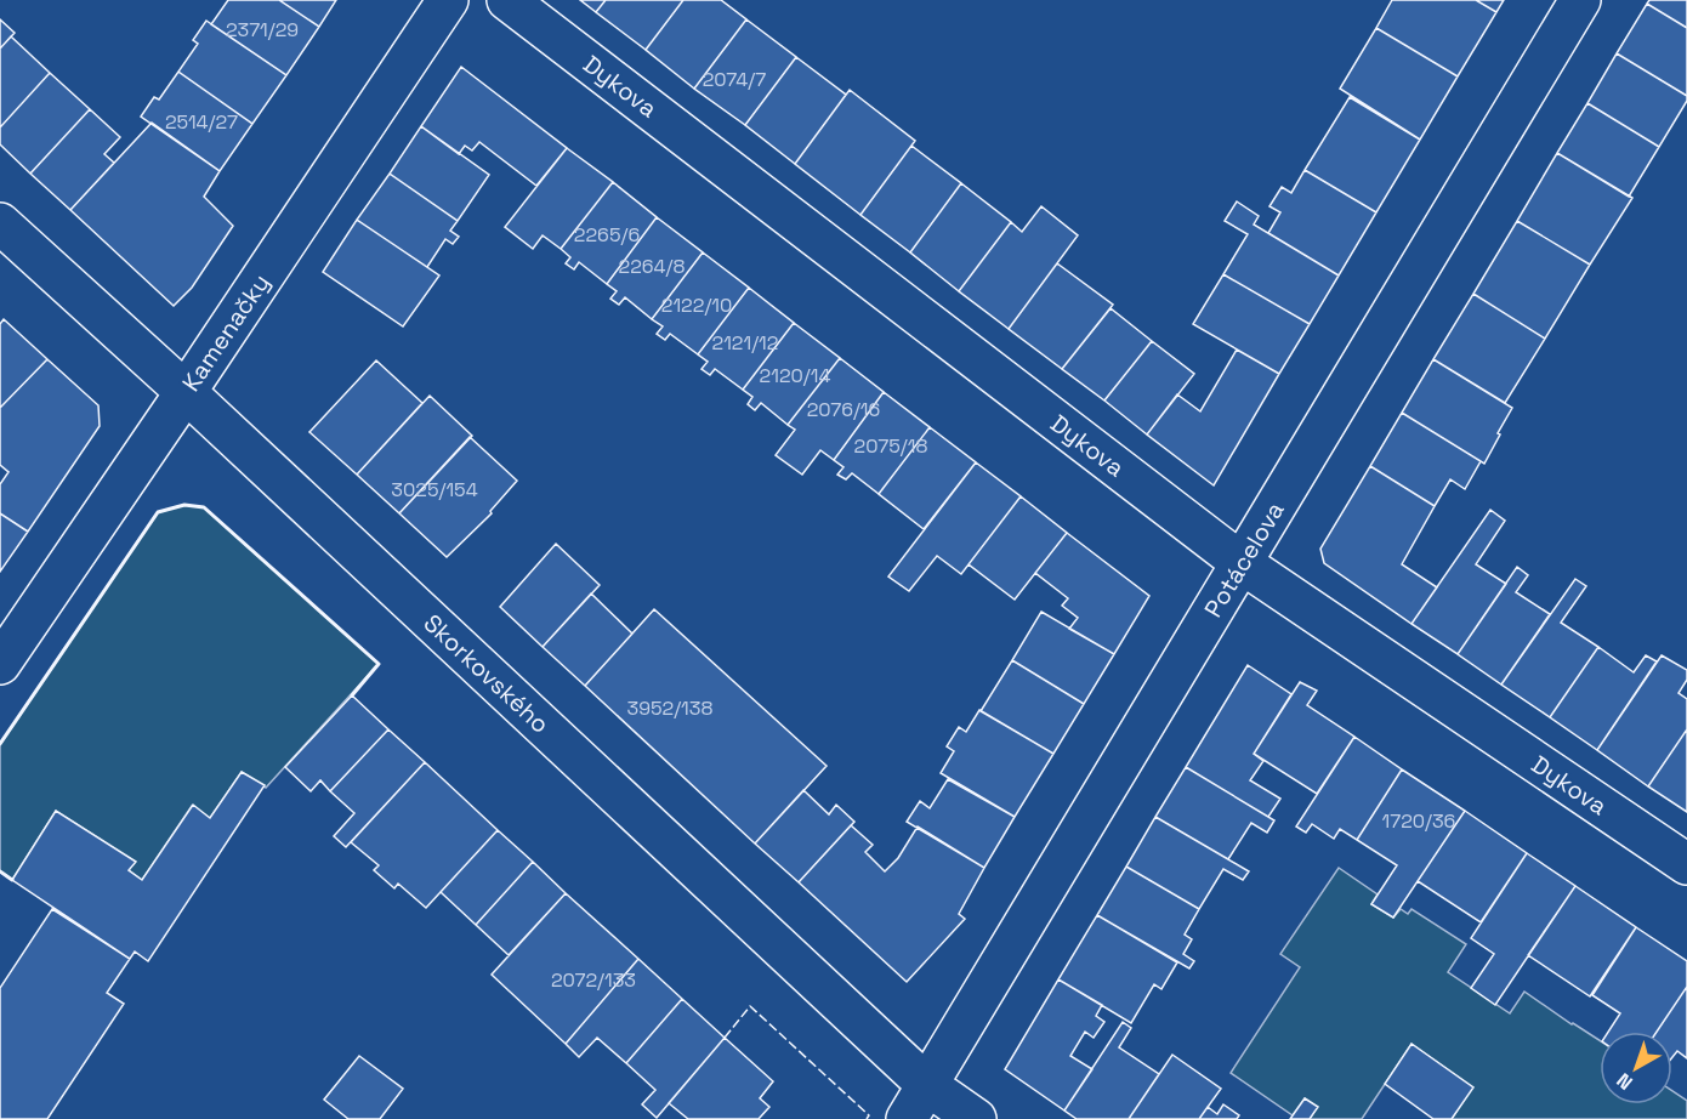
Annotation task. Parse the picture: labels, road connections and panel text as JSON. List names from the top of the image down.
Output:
{
  "streets": {
    "street": [
      "Dykova",
      "Kamenačky",
      "Potácelova",
      "Skorkovského"
    ]
  },
  "crossings": [
    ["Dykova", "Potácelova"],
    ["Kamenačky", "Skorkovského"],
    ["Potácelova", "Skorkovského"]
  ],
  "house_numbers": [
    "2371/29",
    "2074/7",
    "2514/27",
    "2265/6",
    "2264/8",
    "2122/10",
    "2121/12",
    "2120/14",
    "2076/16",
    "2075/18",
    "3025/154",
    "3952/138",
    "1720/36",
    "2072/133"
  ],
  "north": "bottom left"
}
